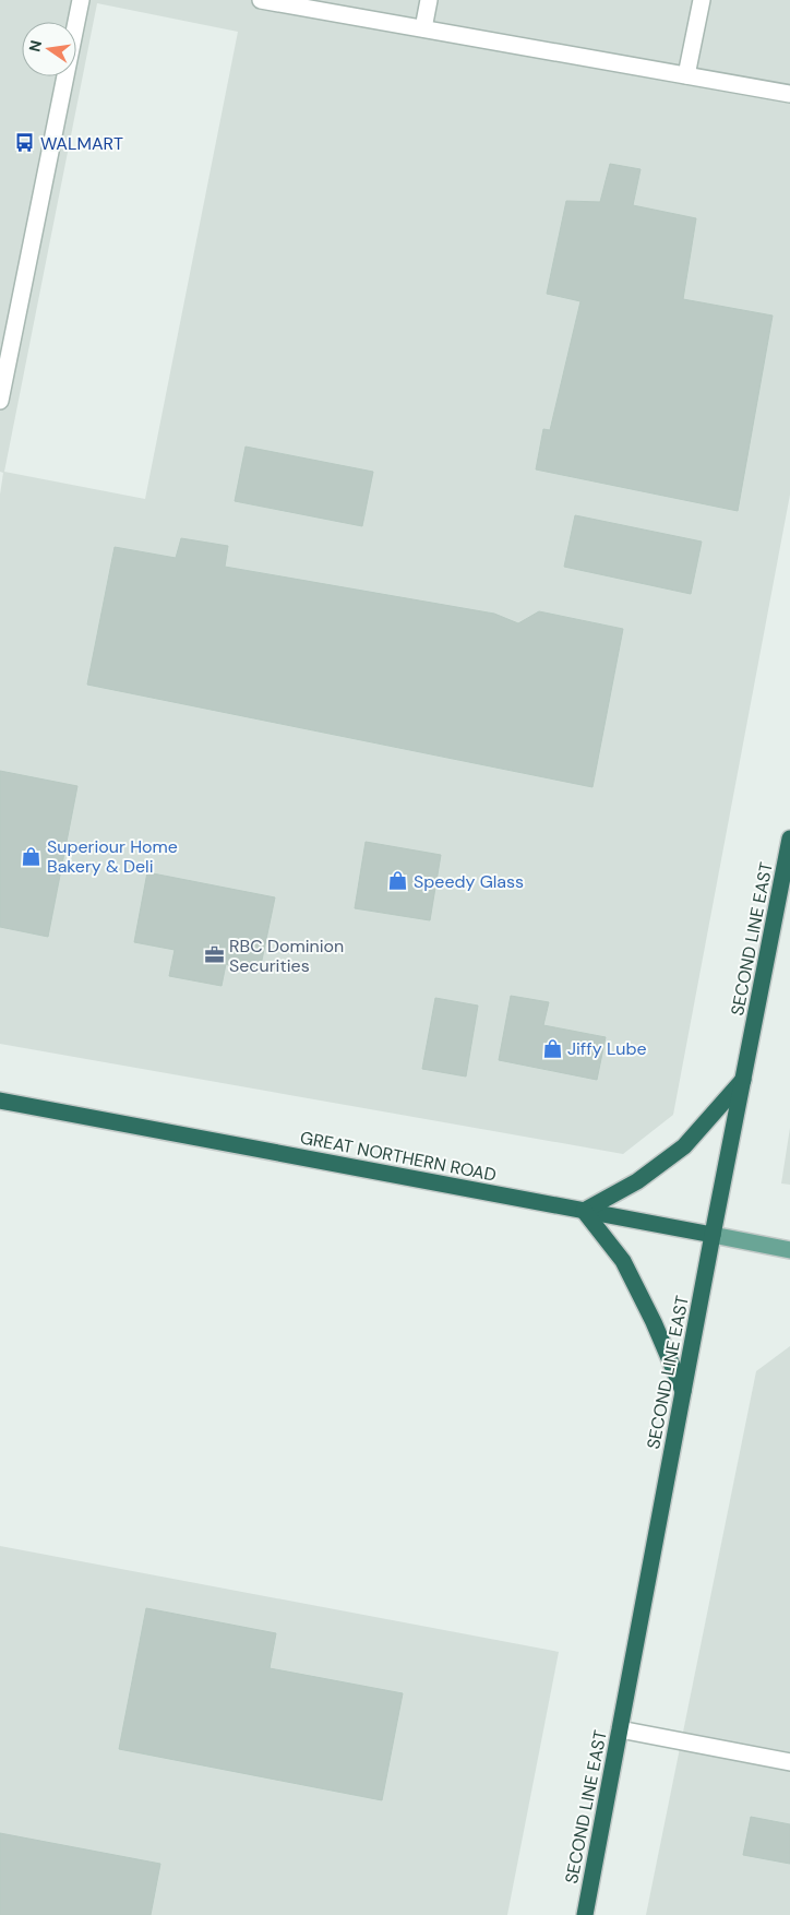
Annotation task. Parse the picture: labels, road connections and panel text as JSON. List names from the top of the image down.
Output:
{
  "streets": {
    "highway": ["SECOND LINE EAST", "GREAT NORTHERN ROAD"]
  },
  "crossings": [
    ["SECOND LINE EAST", "GREAT NORTHERN ROAD"]
  ],
  "places": {
    "bus stop": ["WALMART"],
    "shop": ["Superiour Home Bakery & Deli", "Speedy Glass", "Jiffy Lube"],
    "office": ["RBC Dominion Securities"]
  },
  "north": "left"
}
